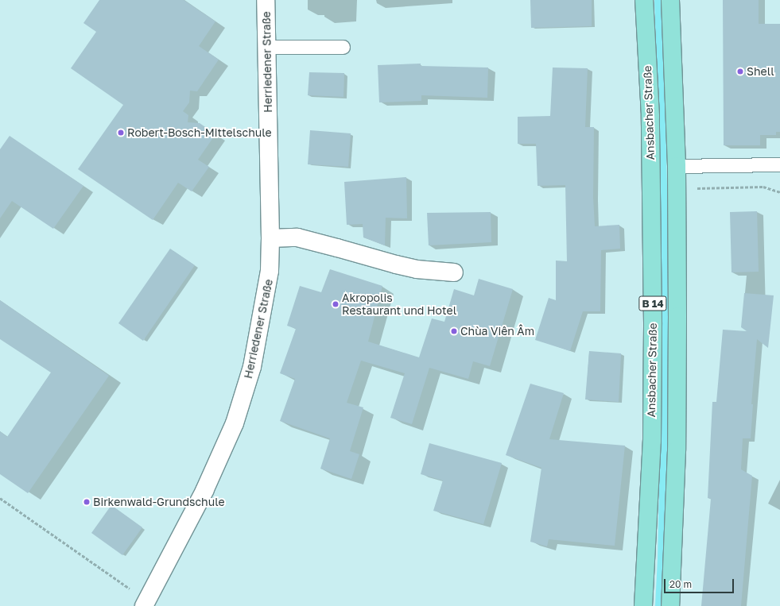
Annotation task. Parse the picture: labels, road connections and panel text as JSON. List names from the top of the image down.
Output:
{
  "streets": {
    "main road": ["Ansbacher Straße", "B 14"],
    "street": ["Herriedener Straße"]
  },
  "places": [
    "Shell",
    "Robert-Bosch-Mittelschule",
    "Akropolis Restaurant und Hotel",
    "Chùa Viên Âm",
    "Birkenwald-Grundschule"
  ],
  "scale_bar": "20 m"
}
